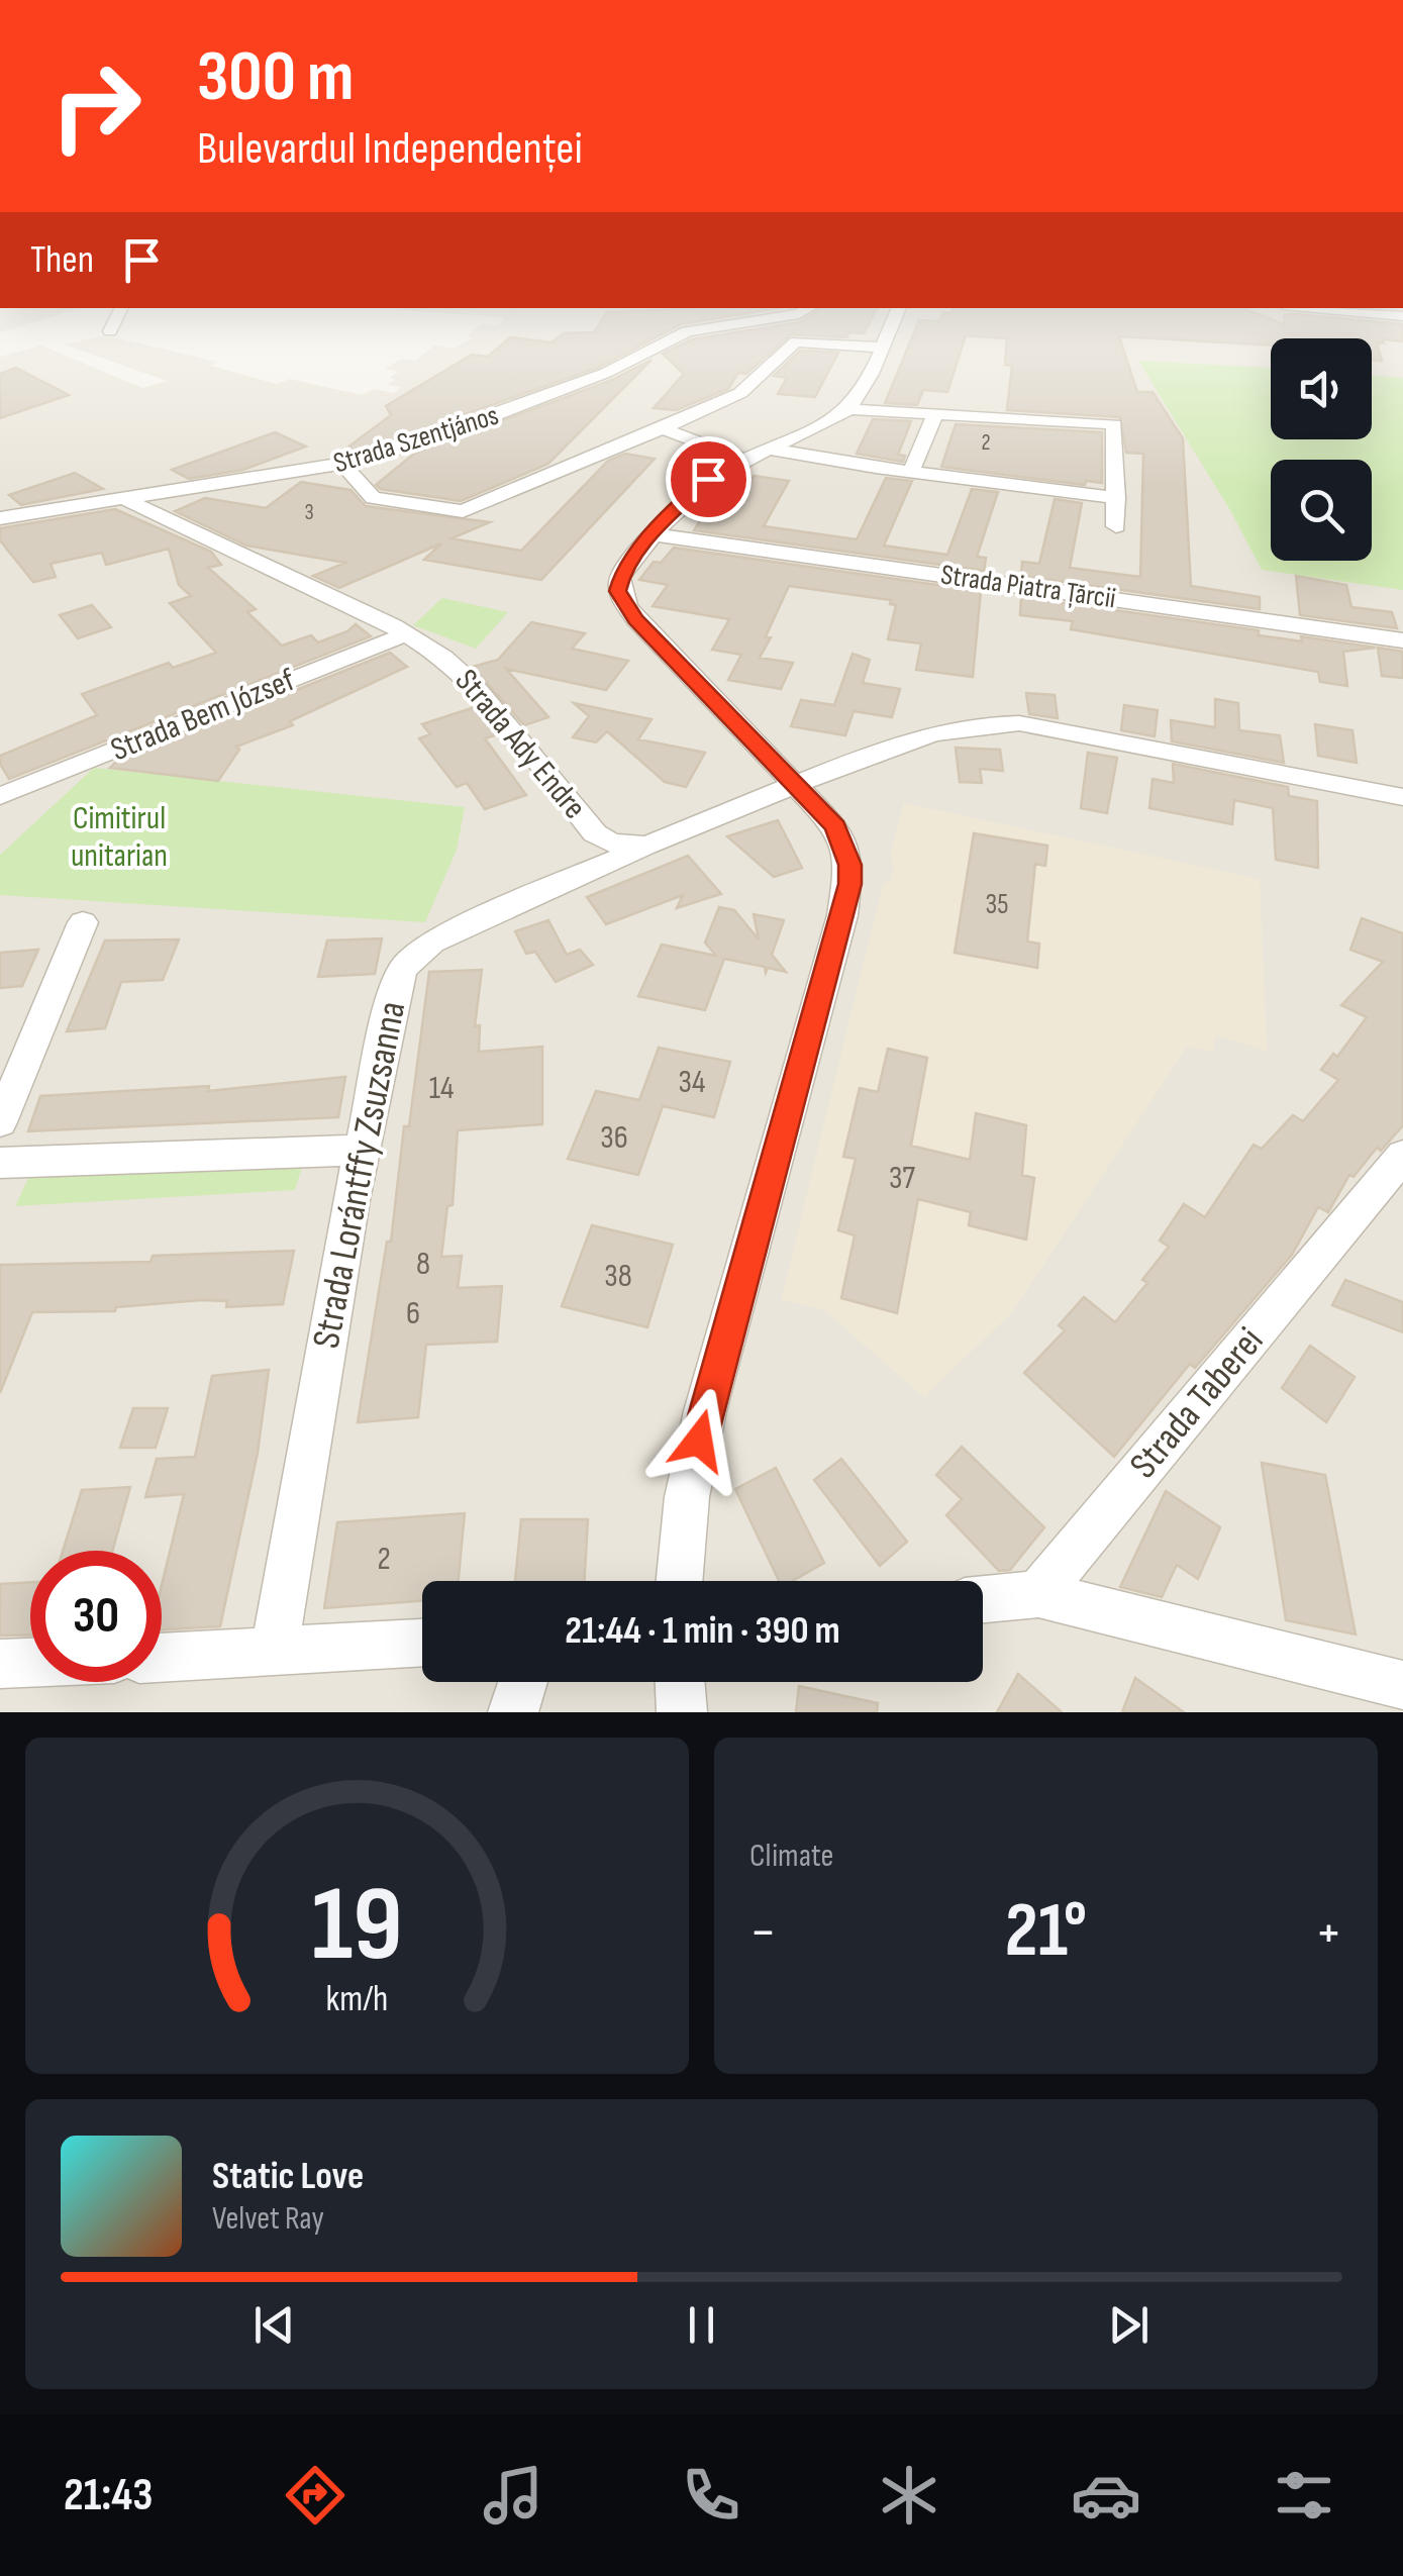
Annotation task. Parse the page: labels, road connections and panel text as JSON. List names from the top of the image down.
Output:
{
  "streets": {
    "street": [
      "Strada Szentjános",
      "Strada Piatra Țărcii",
      "Strada Bem József",
      "Strada Ady Endre",
      "Strada Lorántffy Zsuzsanna",
      "Strada Taberei"
    ]
  },
  "crossings": [
    ["Strada Szentjános", "Strada Ady Endre"],
    ["Strada Bem József", "Strada Ady Endre"],
    ["Strada Ady Endre", "Strada Lorántffy Zsuzsanna"]
  ],
  "parks": ["Cimitirul unitarian"],
  "house_numbers": [
    "2",
    "3",
    "35",
    "34",
    "14",
    "36",
    "37",
    "8",
    "38",
    "6",
    "2"
  ],
  "page": {
    "turn": ["300 m", "Bulevardul Independenței"],
    "then": "Then",
    "limit": "30",
    "trip": "21:44 · 1 min · 390 m",
    "tile": "Climate",
    "heat": ["−", "21°", "+"],
    "song": ["Static Love", "Velvet Ray"],
    "tabs": "21:43",
    "gauge": ["19", "km/h"]
  }
}
